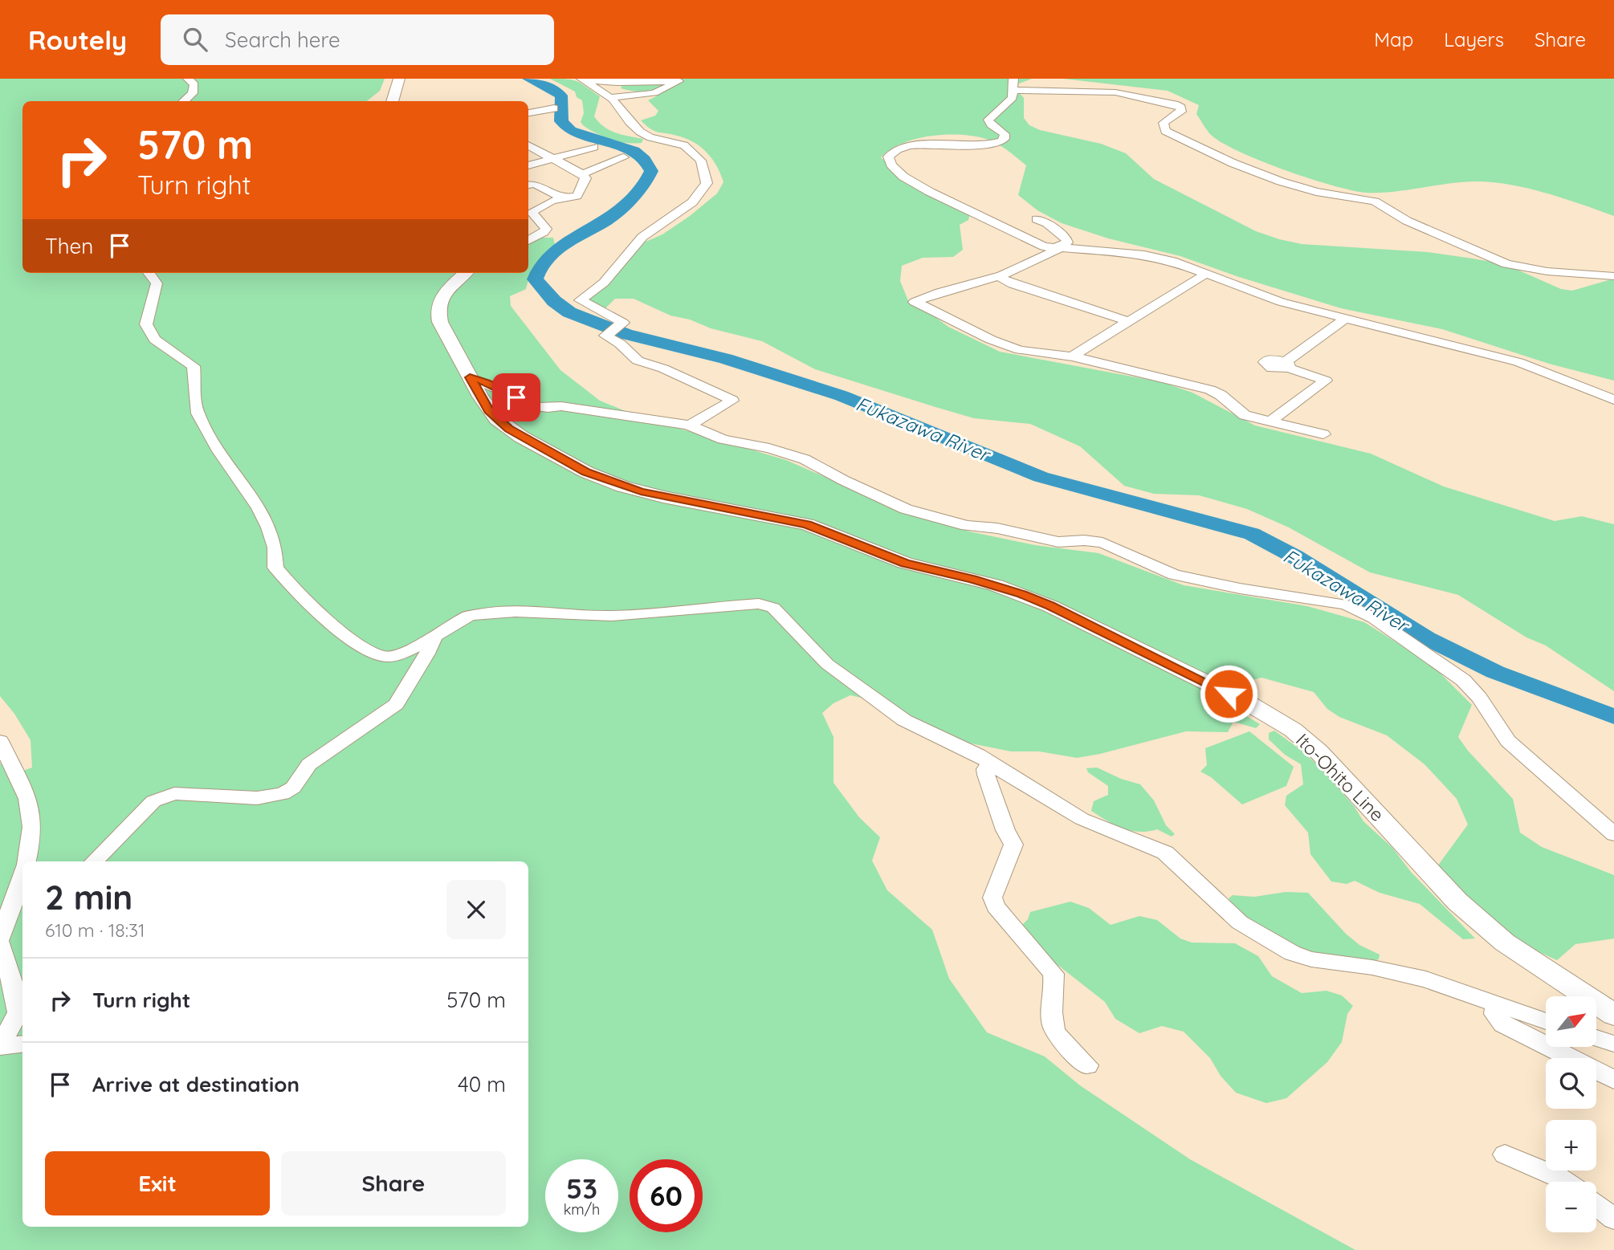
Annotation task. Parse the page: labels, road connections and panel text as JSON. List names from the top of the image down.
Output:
{
  "streets": {
    "main road": ["Ito-Ohito Line"]
  },
  "water": ["Fukazawa River"],
  "north": "top right",
  "page": {
    "header": "Routely",
    "search": "Search here",
    "nav": ["Map", "Layers", "Share"],
    "turn": ["570 m", "Turn right"],
    "then": "Then",
    "heading": ["2 min", "610 m · 18:31"],
    "list": [
      {
        "name": "Turn right",
        "value": "570 m"
      },
      {
        "name": "Arrive at destination",
        "value": "40 m"
      }
    ],
    "map_buttons": ["+", "−"],
    "buttons": ["Exit", "Share"],
    "speed": "53 km/h",
    "limit": "60"
  }
}
